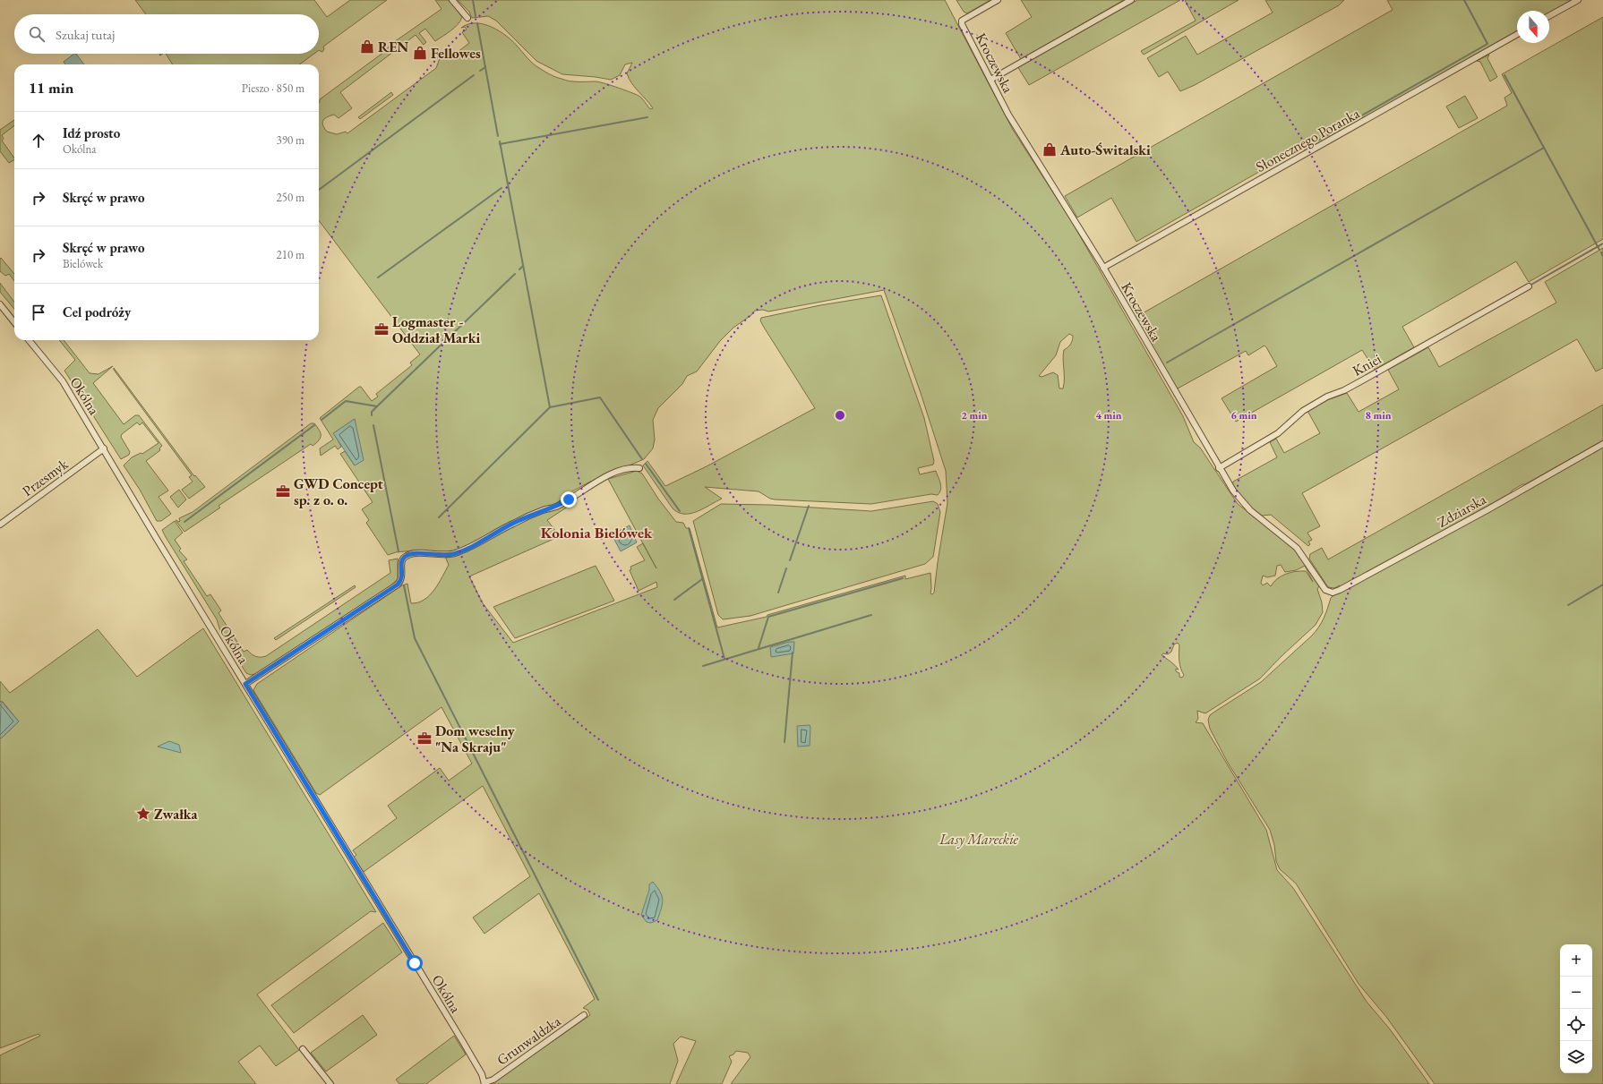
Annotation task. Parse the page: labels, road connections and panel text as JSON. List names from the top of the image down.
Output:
{
  "streets": {
    "street": [
      "Kroczewska",
      "Słonecznego Poranka",
      "Kniei",
      "Okólna",
      "Przesmyk",
      "Zdziarska",
      "Grunwaldzka"
    ]
  },
  "crossings": [
    ["Kroczewska", "Słonecznego Poranka"],
    ["Kroczewska", "Kniei"],
    ["Kroczewska", "Zdziarska"],
    ["Okólna", "Przesmyk"],
    ["Okólna", "Grunwaldzka"]
  ],
  "districts": ["Kolonia Bielówek"],
  "parks": ["Lasy Mareckie"],
  "places": {
    "shop": ["REN", "Fellowes", "Auto-Świtalski"],
    "office": ["Logmaster - Oddział Marki", "GWD Concept sp. z o. o.", "Dom weselny \"Na Skraju\""],
    "place": ["Zwałka"]
  },
  "north": "bottom",
  "page": {
    "search": "Szukaj tutaj",
    "heading": ["11 min", "Pieszo · 850 m"],
    "list": [
      ["Idź prosto", "Okólna", "390 m"],
      ["Skręć w prawo", "250 m"],
      ["Skręć w prawo", "Bielówek", "210 m"],
      "Cel podróży"
    ],
    "map_buttons": ["+", "−"]
  },
  "rings": [
    "2 min",
    "4 min",
    "6 min",
    "8 min"
  ]
}
